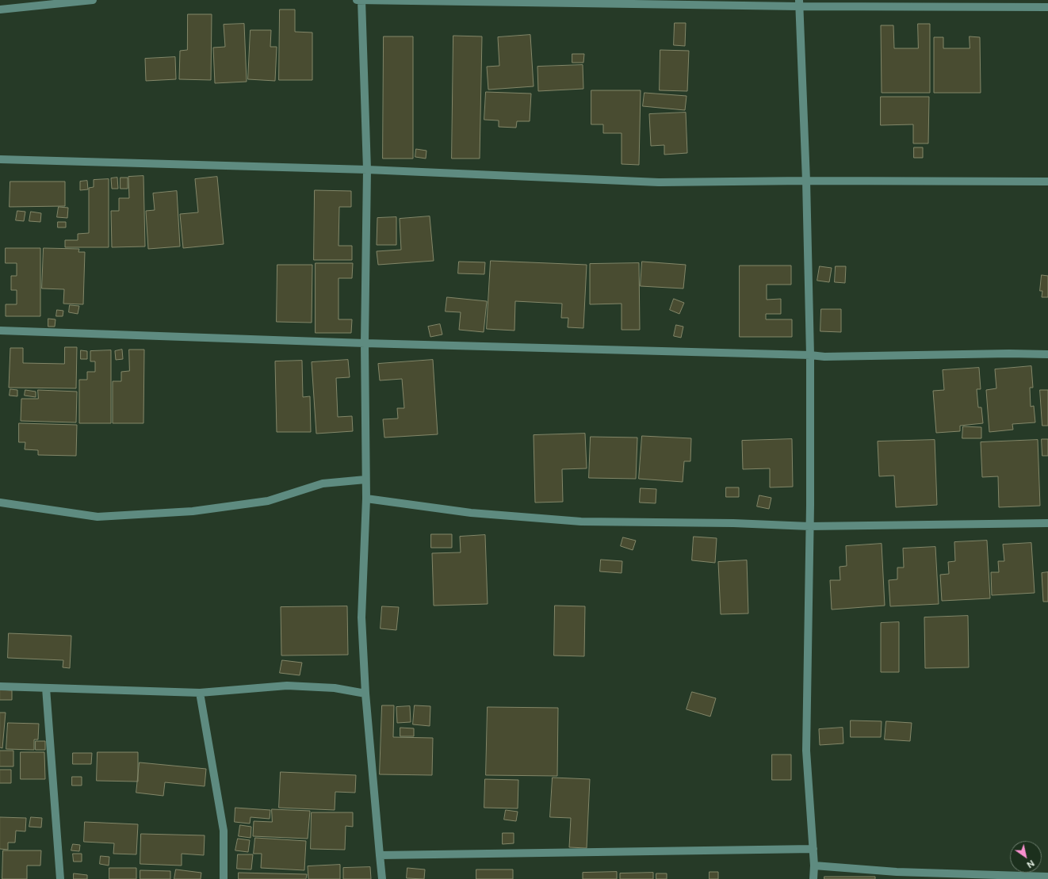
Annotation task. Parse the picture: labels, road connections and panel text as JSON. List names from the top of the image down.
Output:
{
  "north": "bottom right"
}
